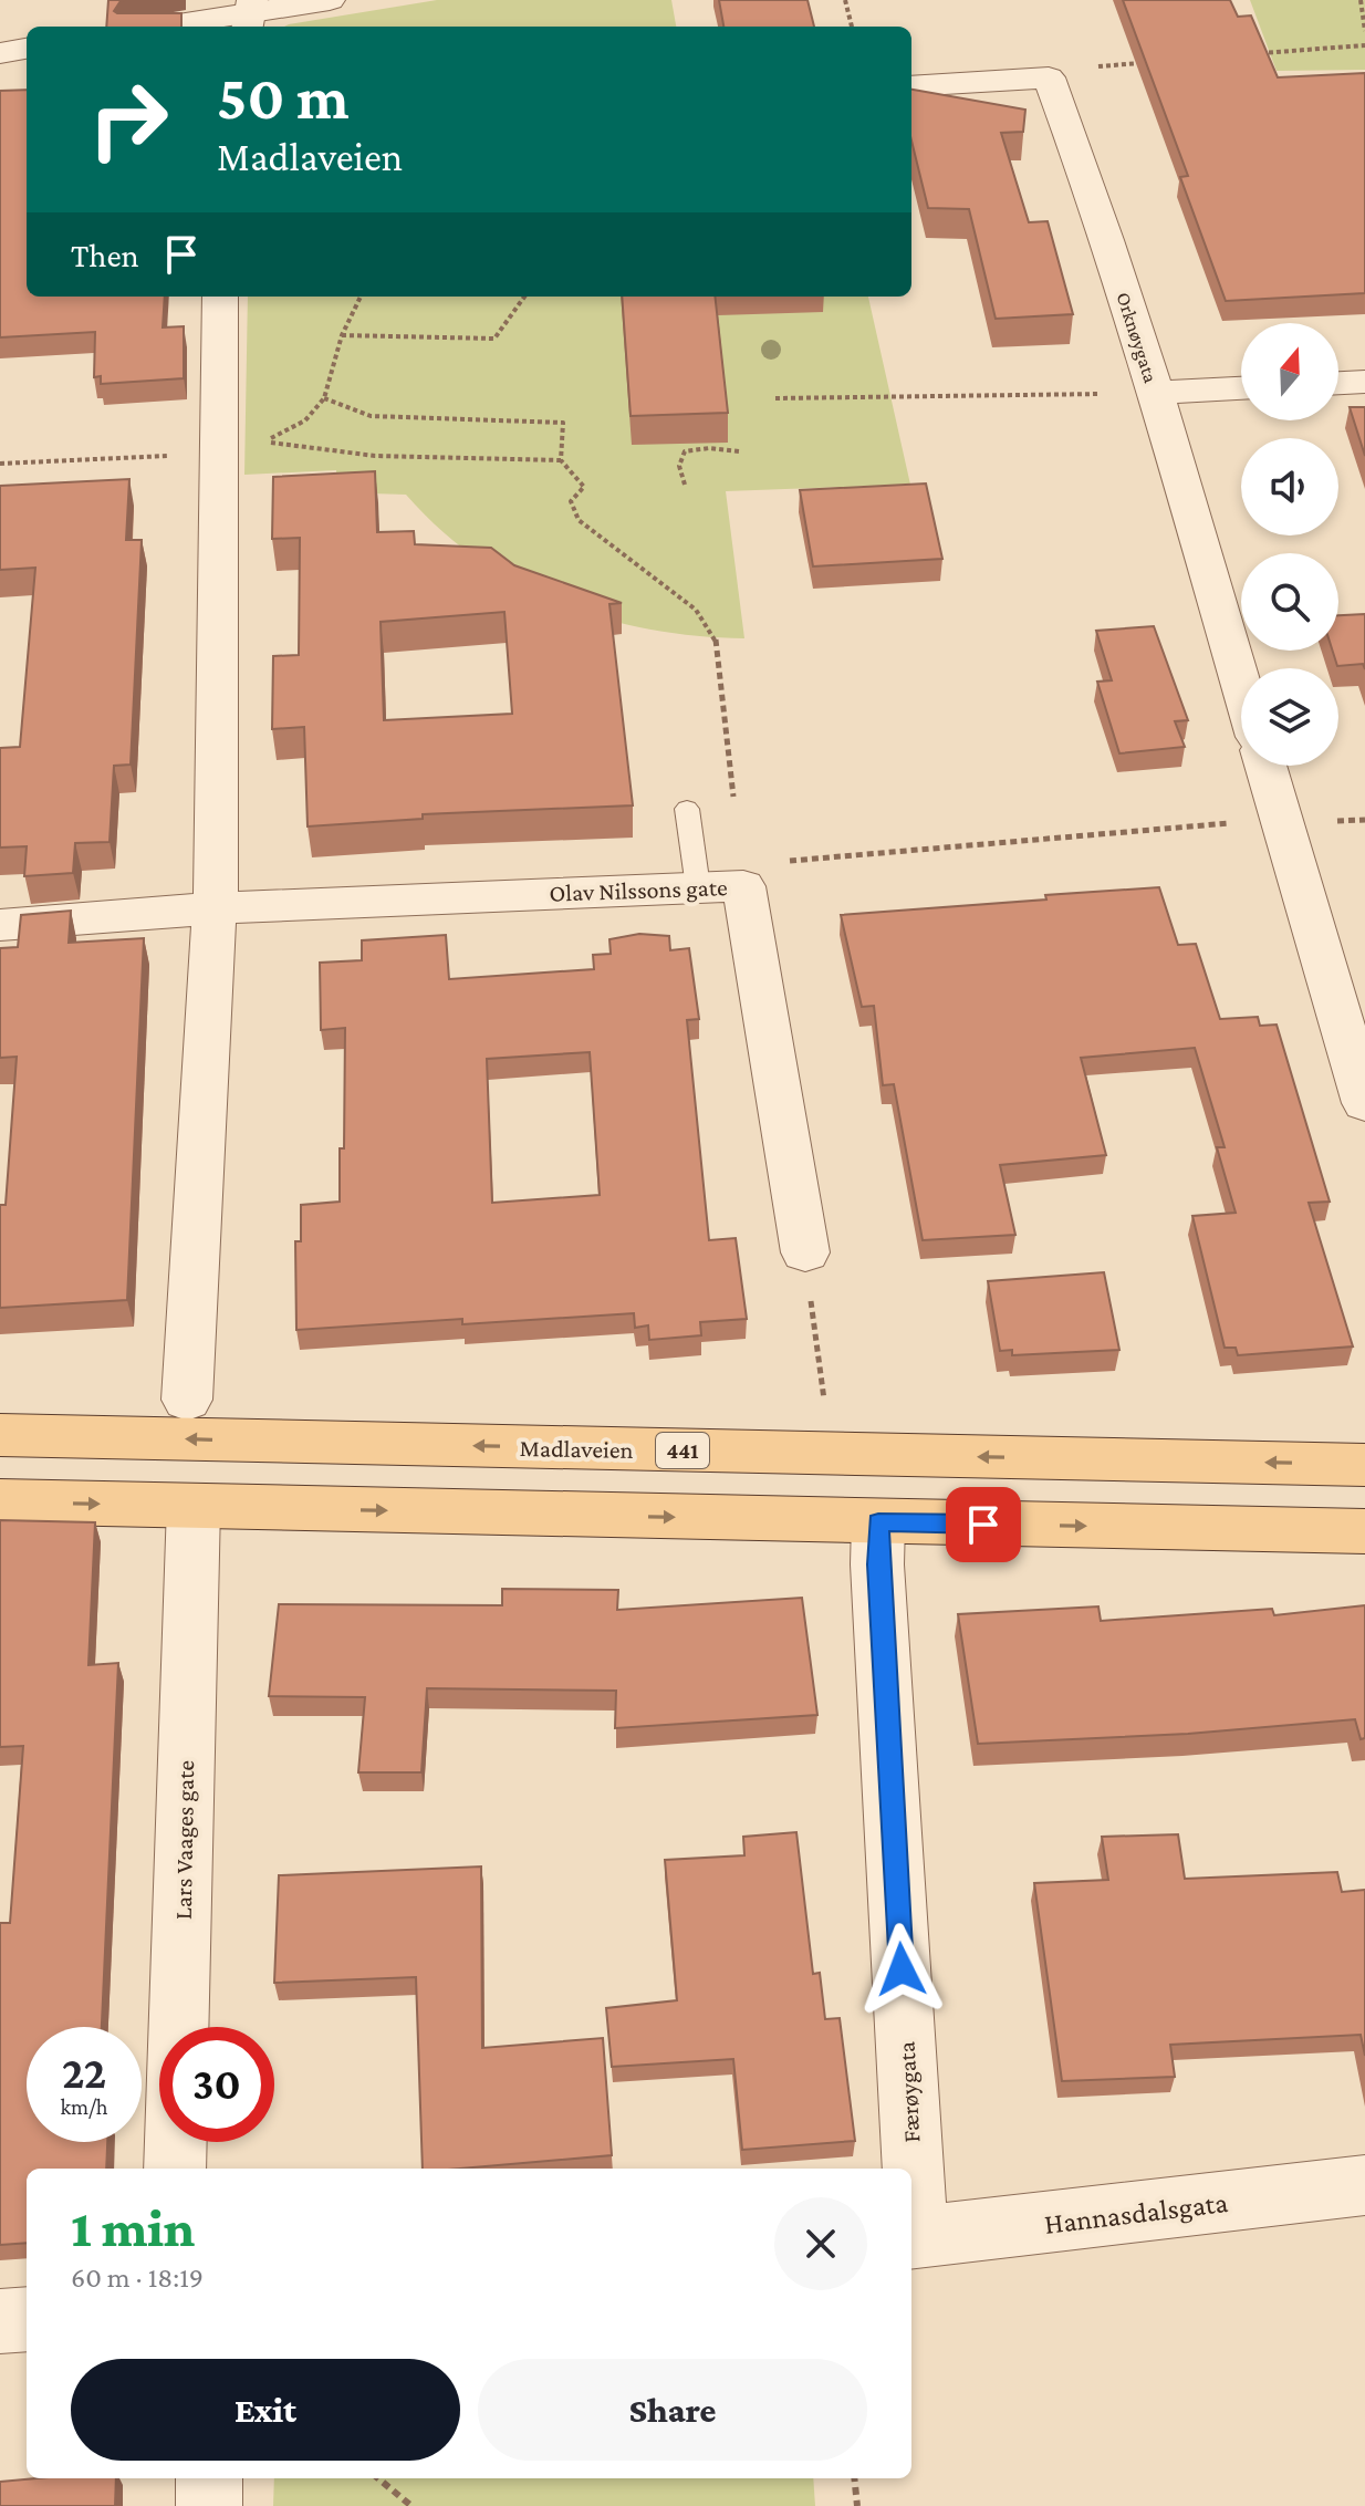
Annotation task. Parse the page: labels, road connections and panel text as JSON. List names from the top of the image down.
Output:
{
  "streets": {
    "main road": ["Madlaveien", "441"],
    "street": [
      "Orknøygata",
      "Olav Nilssons gate",
      "Lars Vaages gate",
      "Færøygata",
      "Hannasdalsgata"
    ]
  },
  "north": "top",
  "page": {
    "turn": ["50 m", "Madlaveien"],
    "then": "Then",
    "speed": "22 km/h",
    "limit": "30",
    "heading": ["1 min", "60 m · 18:19"],
    "buttons": ["Exit", "Share"]
  }
}
